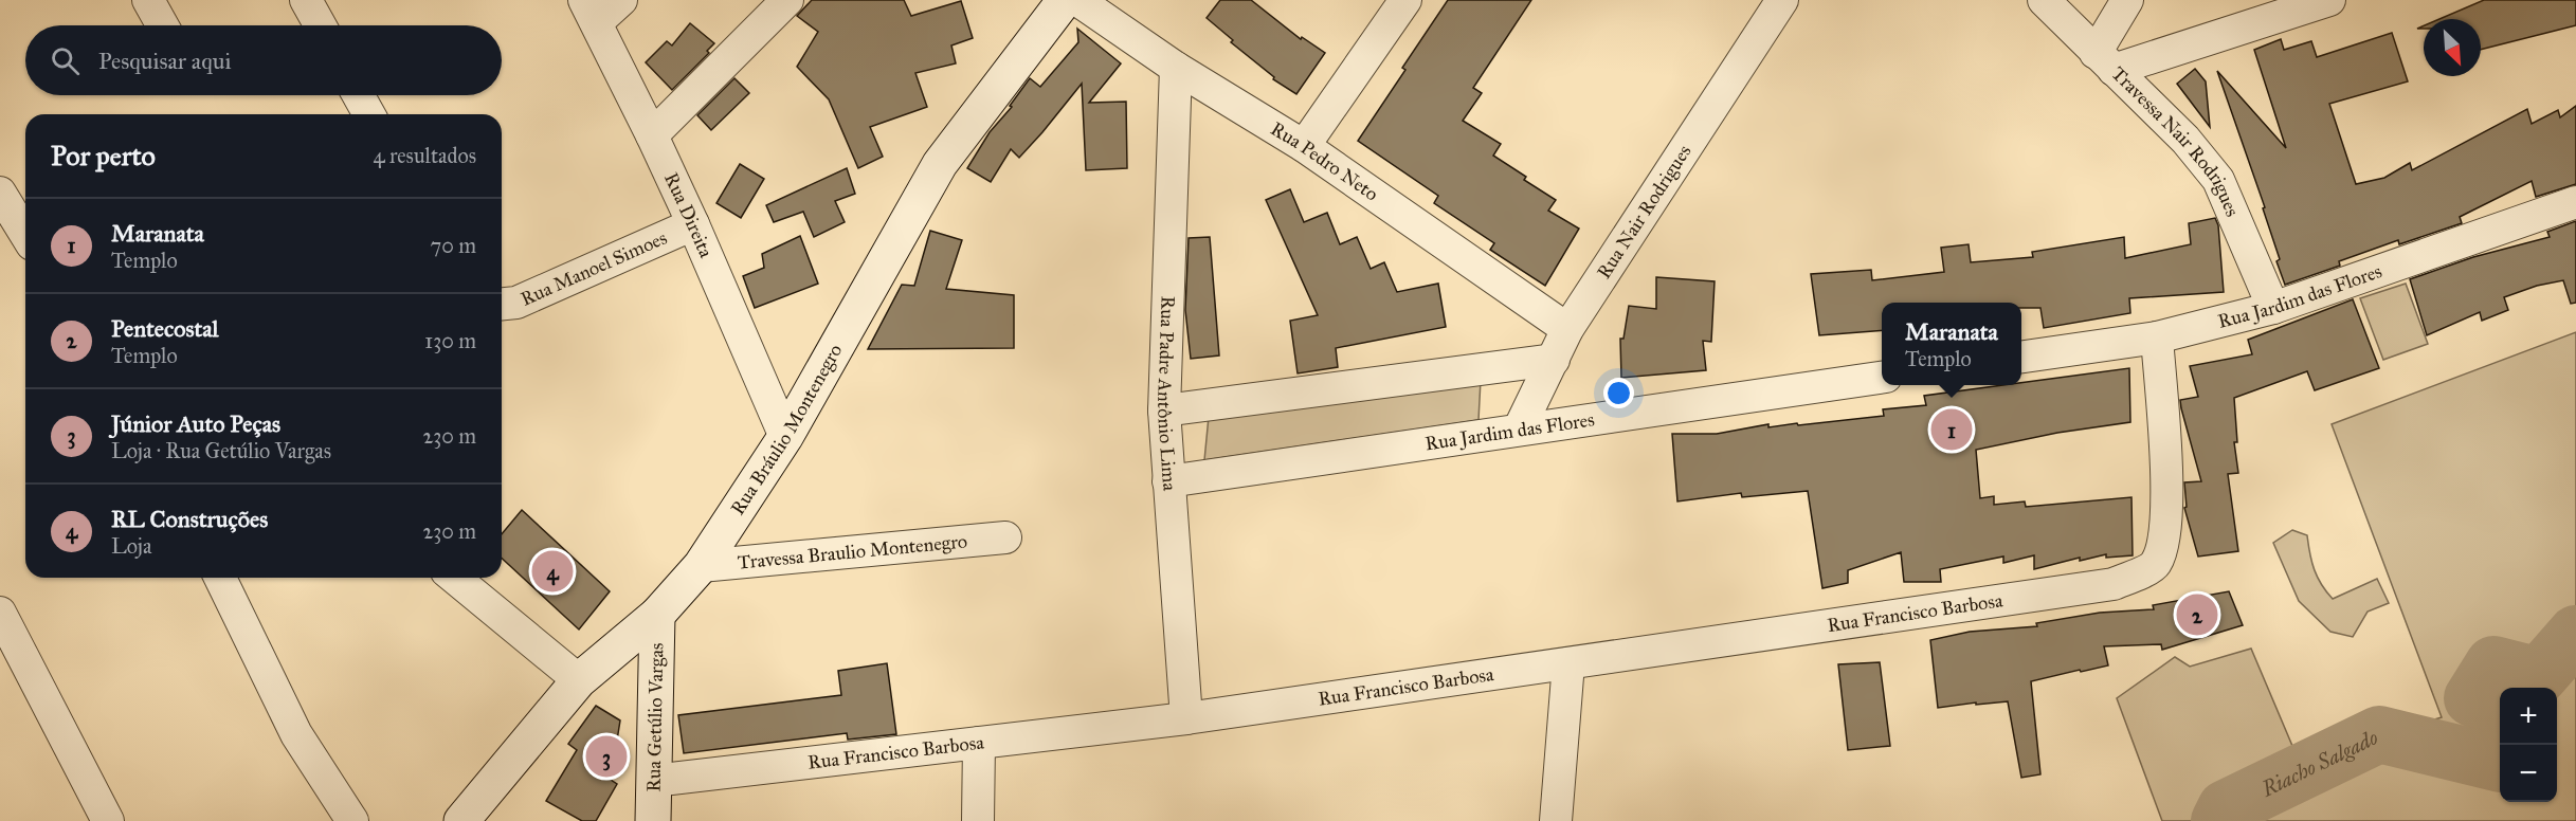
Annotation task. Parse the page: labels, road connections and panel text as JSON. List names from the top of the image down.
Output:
{
  "streets": {
    "street": [
      "Travessa Nair Rodrigues",
      "Rua Pedro Neto",
      "Rua Nair Rodrigues",
      "Rua Direita",
      "Rua Manoel Simoes",
      "Rua Jardim das Flores",
      "Rua Padre Antônio Lima",
      "Rua Bráulio Montenegro",
      "Travessa Braulio Montenegro",
      "Rua Francisco Barbosa",
      "Rua Getúlio Vargas"
    ]
  },
  "crossings": [
    ["Travessa Nair Rodrigues", "Rua Jardim das Flores"],
    ["Rua Pedro Neto", "Rua Nair Rodrigues"],
    ["Rua Pedro Neto", "Rua Padre Antônio Lima"],
    ["Rua Nair Rodrigues", "Rua Jardim das Flores"],
    ["Rua Direita", "Rua Manoel Simoes"],
    ["Rua Direita", "Rua Bráulio Montenegro"],
    ["Rua Jardim das Flores", "Rua Padre Antônio Lima"],
    ["Rua Jardim das Flores", "Rua Francisco Barbosa"],
    ["Rua Padre Antônio Lima", "Rua Francisco Barbosa"],
    ["Rua Bráulio Montenegro", "Travessa Braulio Montenegro"],
    ["Rua Bráulio Montenegro", "Rua Getúlio Vargas"],
    ["Rua Francisco Barbosa", "Rua Getúlio Vargas"]
  ],
  "water": ["Riacho Salgado"],
  "north": "bottom right",
  "page": {
    "search": "Pesquisar aqui",
    "heading": ["Por perto", "4 resultados"],
    "list": [
      {
        "mark": "1",
        "name": "Maranata",
        "note": "Templo",
        "value": "70 m"
      },
      {
        "mark": "2",
        "name": "Pentecostal",
        "note": "Templo",
        "value": "130 m"
      },
      {
        "mark": "3",
        "name": "Júnior Auto Peças",
        "note": "Loja · Rua Getúlio Vargas",
        "value": "230 m"
      },
      {
        "mark": "4",
        "name": "RL Construções",
        "note": "Loja",
        "value": "230 m"
      }
    ],
    "popup": ["Maranata", "Templo"],
    "pins": [
      "1",
      "4",
      "2",
      "3"
    ],
    "map_buttons": ["+", "−"]
  }
}
